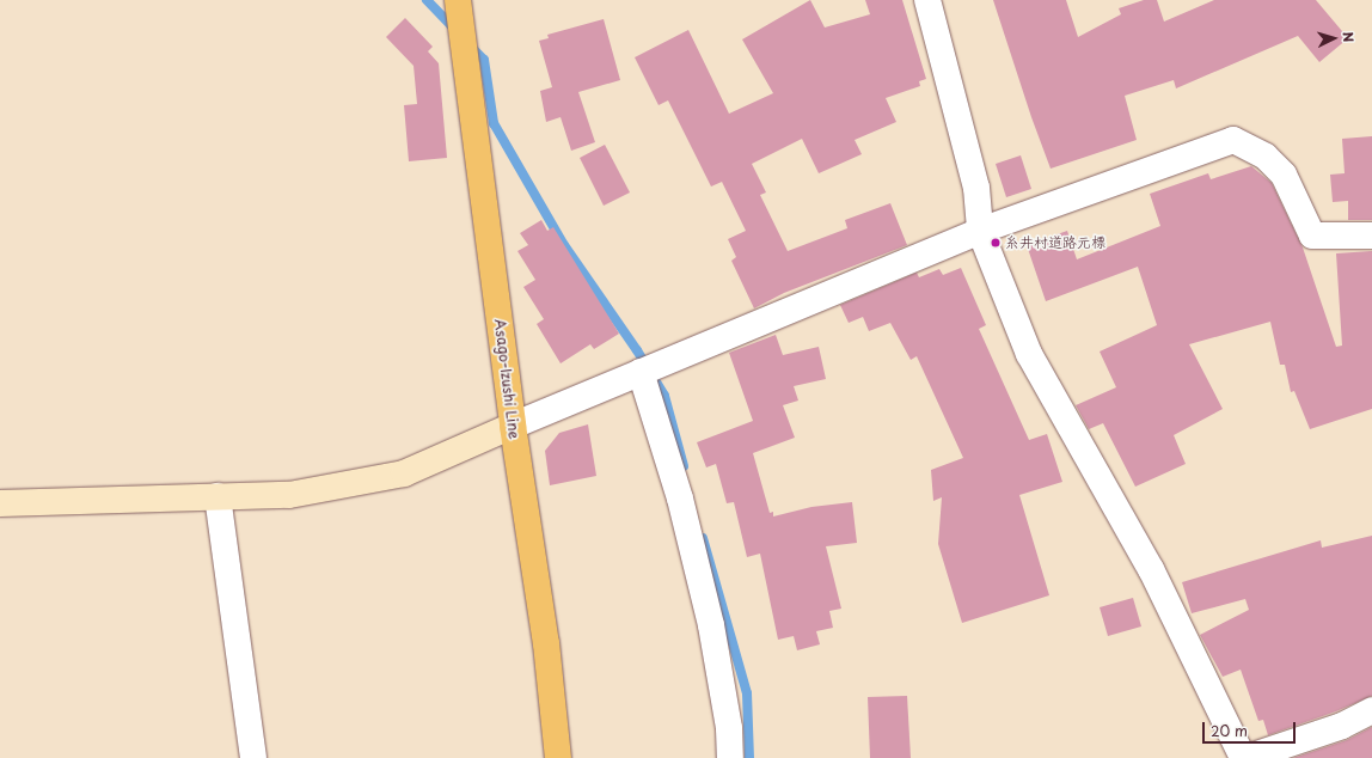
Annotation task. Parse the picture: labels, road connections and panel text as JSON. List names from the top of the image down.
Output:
{
  "streets": {
    "main road": ["Asago-Izushi Line"]
  },
  "places": ["糸井村道路元標"],
  "scale_bar": "20 m",
  "north": "right"
}
